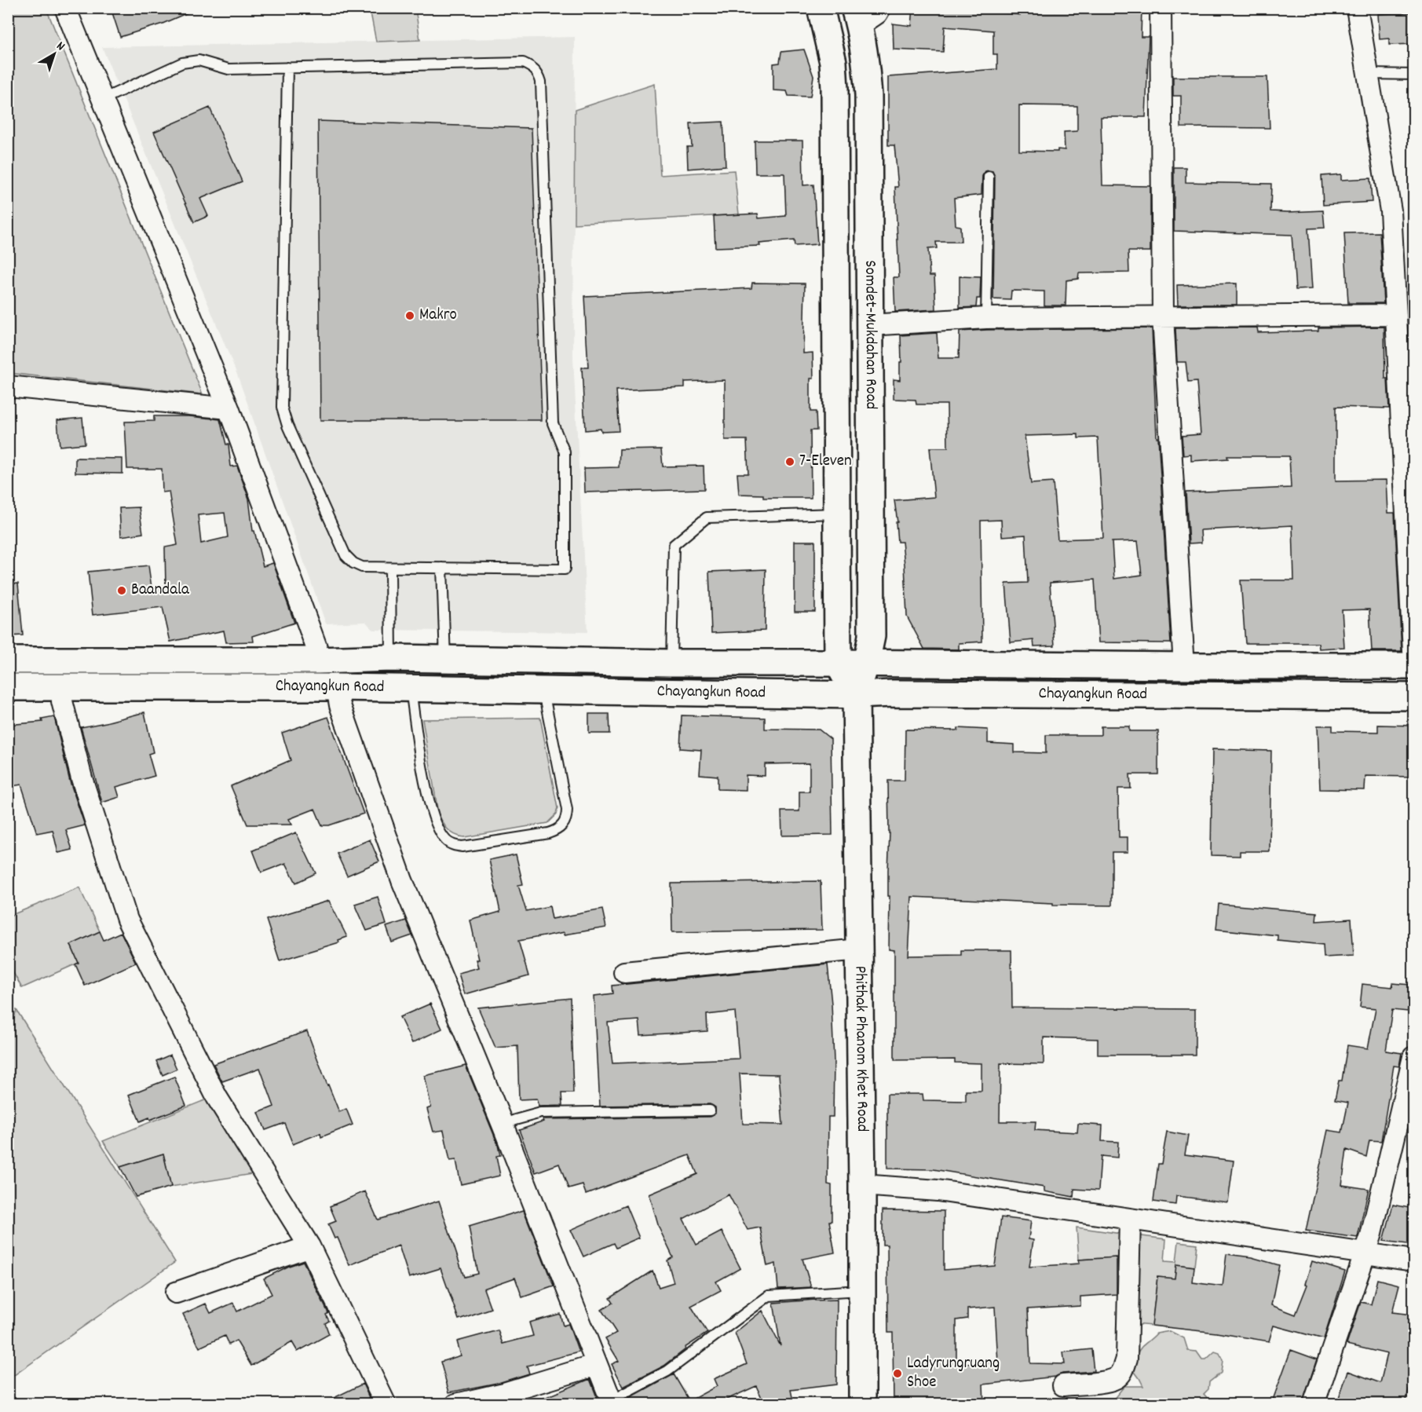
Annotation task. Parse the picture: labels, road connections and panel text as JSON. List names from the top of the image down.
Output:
{
  "streets": {
    "main road": ["Somdet-Mukdahan Road", "Chayangkun Road", "Phithak Phanom Khet Road"]
  },
  "crossings": [
    ["Somdet-Mukdahan Road", "Chayangkun Road"],
    ["Somdet-Mukdahan Road", "Phithak Phanom Khet Road"],
    ["Chayangkun Road", "Phithak Phanom Khet Road"]
  ],
  "places": [
    "Makro",
    "7-Eleven",
    "Baandala",
    "Ladyrungruang Shoe"
  ],
  "north": "top right"
}
